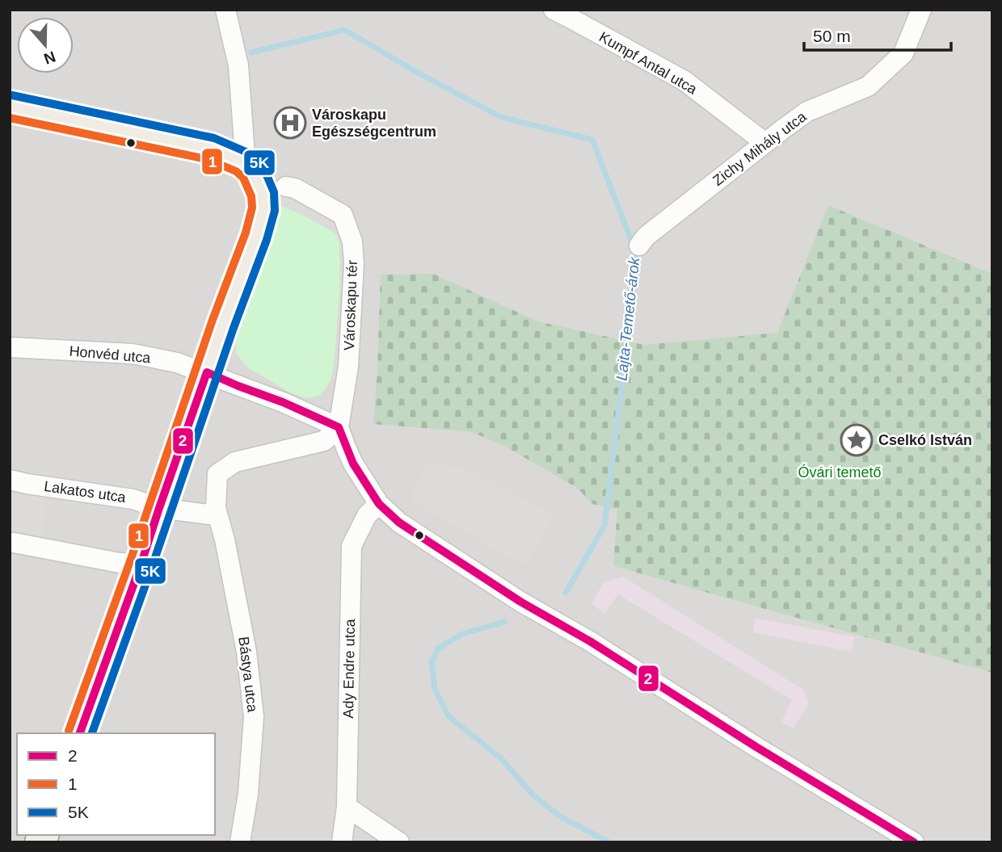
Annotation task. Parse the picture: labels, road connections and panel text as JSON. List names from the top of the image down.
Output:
{
  "streets": {
    "street": [
      "Kumpf Antal utca",
      "Zichy Mihály utca",
      "Városkapu tér",
      "Honvéd utca",
      "Lakatos utca",
      "Ady Endre utca",
      "Bástya utca"
    ]
  },
  "crossings": [
    ["Kumpf Antal utca", "Zichy Mihály utca"],
    ["Városkapu tér", "Ady Endre utca"]
  ],
  "water": ["Lajta-Temető-árok"],
  "parks": ["Óvári temető"],
  "places": {
    "hospital": ["Városkapu Egészségcentrum"],
    "place": ["Cselkó István"]
  },
  "lines": ["transit line 5K", "transit line 1", "transit line 2"],
  "legend": ["2", "1", "5K"],
  "scale_bar": "50 m",
  "north": "bottom"
}
